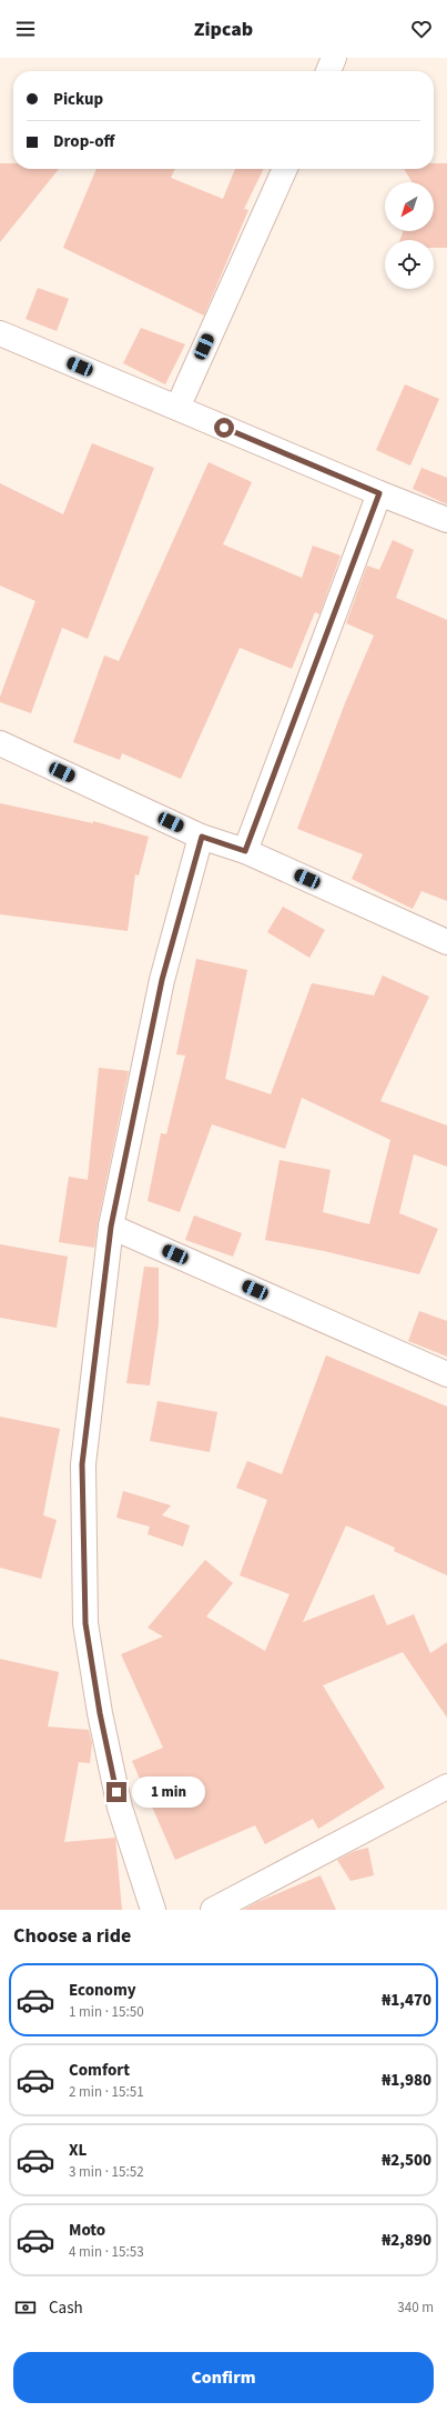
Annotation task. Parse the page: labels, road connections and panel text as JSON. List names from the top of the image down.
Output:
{
  "north": "bottom left",
  "page": {
    "header": "Zipcab",
    "banner": ["Pickup", "Drop-off"],
    "bubble": "1 min",
    "heading": "Choose a ride",
    "list": [
      {
        "name": "Economy",
        "note": "1 min · 15:50",
        "value": "₦1,470"
      },
      {
        "name": "Comfort",
        "note": "2 min · 15:51",
        "value": "₦1,980"
      },
      {
        "name": "XL",
        "note": "3 min · 15:52",
        "value": "₦2,500"
      },
      {
        "name": "Moto",
        "note": "4 min · 15:53",
        "value": "₦2,890"
      }
    ],
    "pay": ["Cash", "340 m"],
    "buttons": "Confirm"
  }
}
